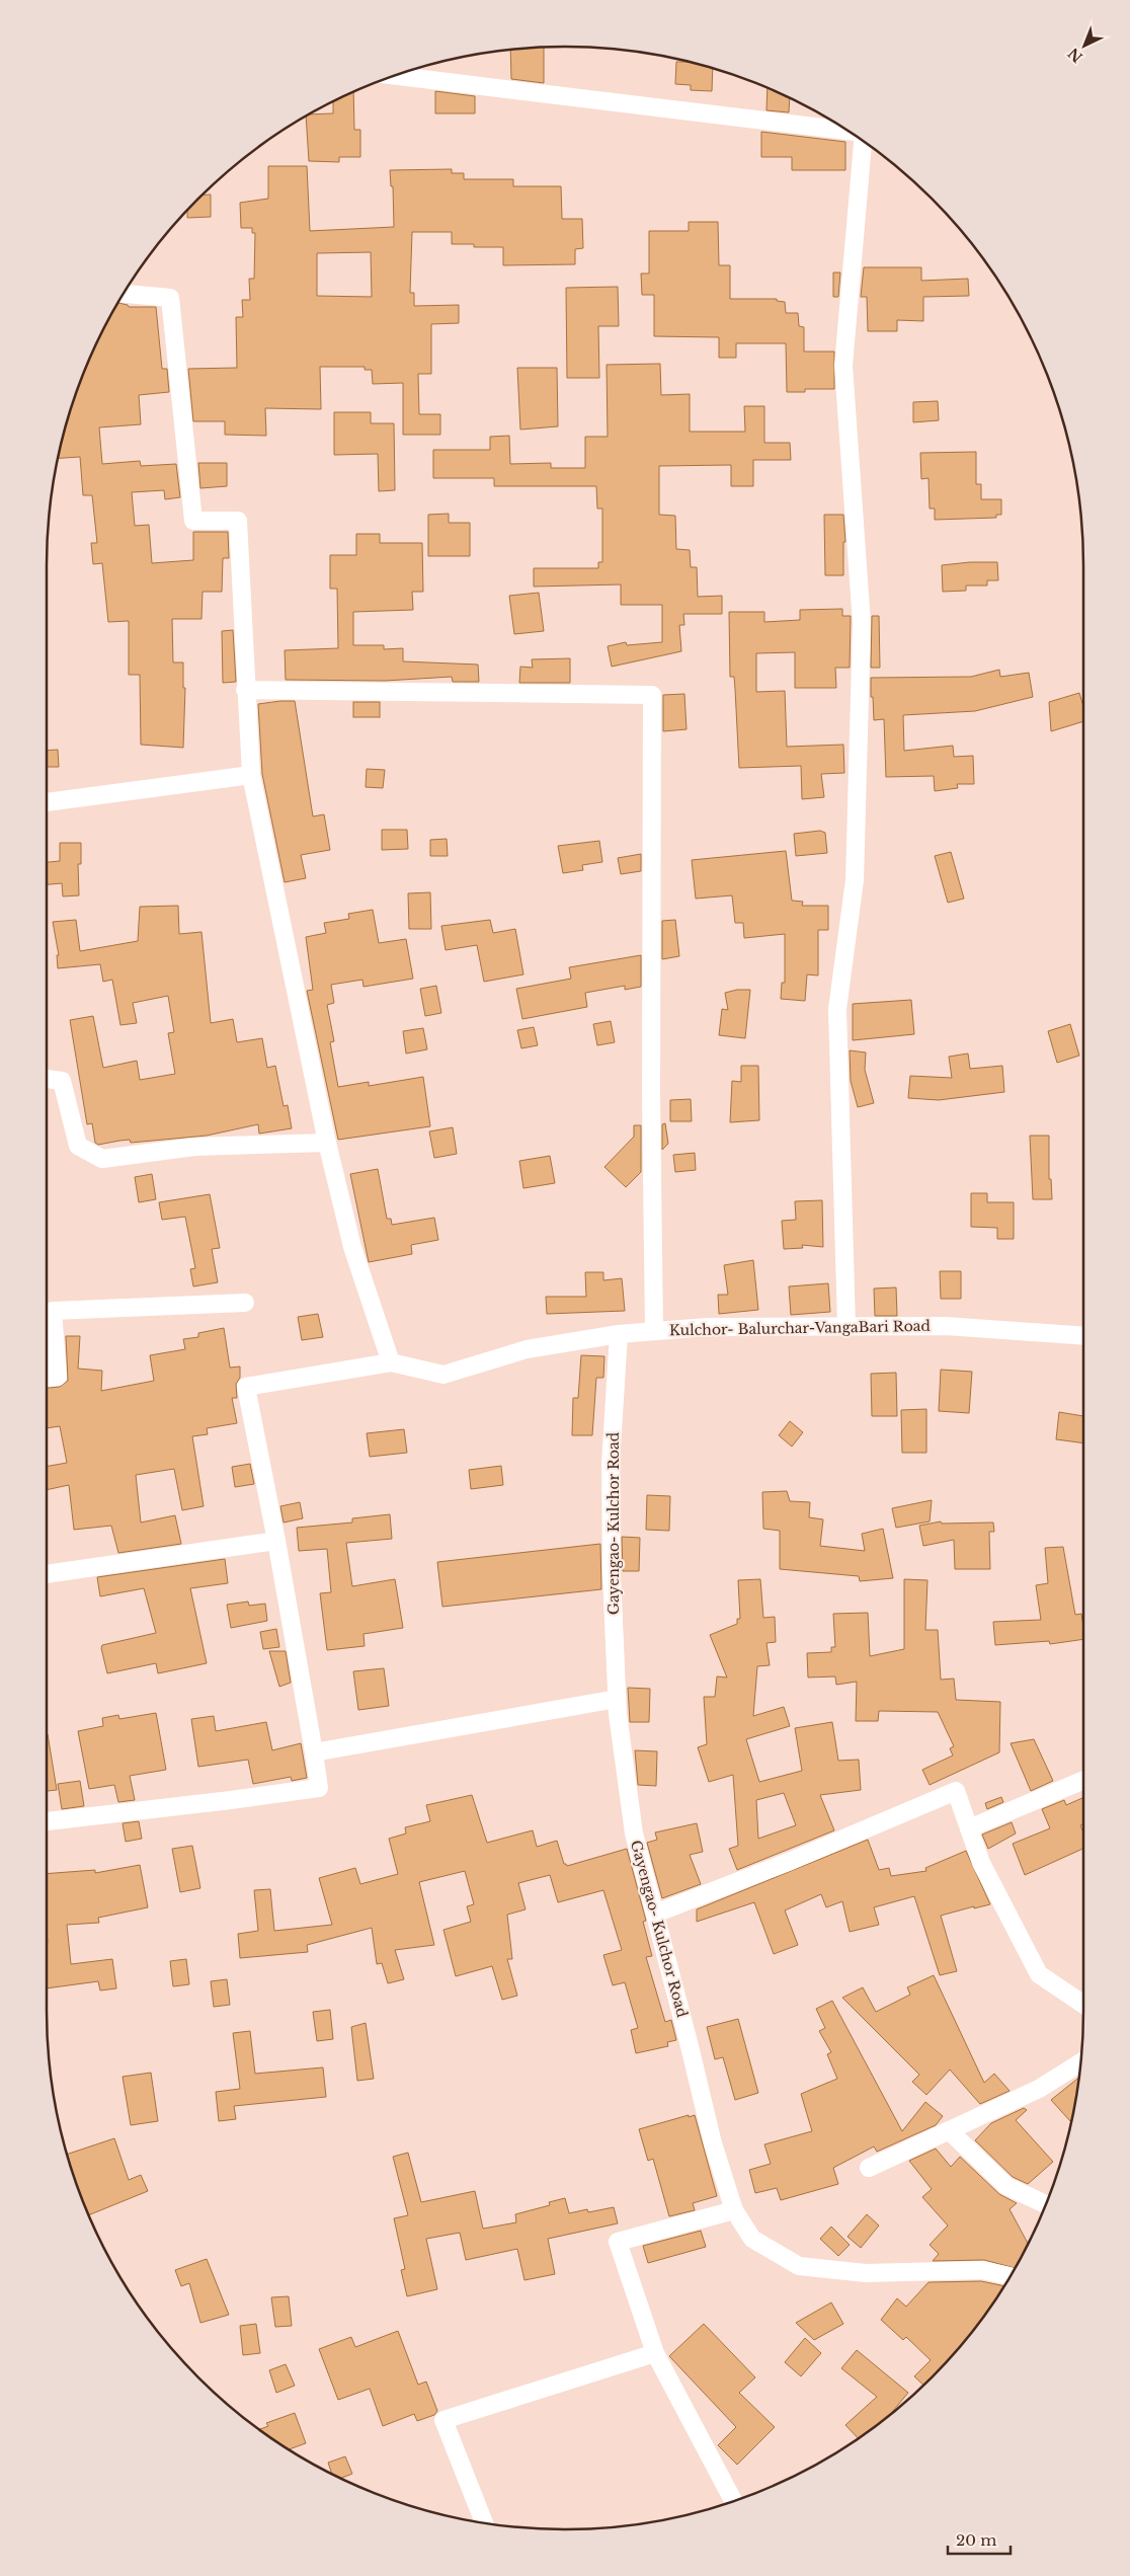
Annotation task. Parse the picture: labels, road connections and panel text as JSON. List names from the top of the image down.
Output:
{
  "streets": {
    "street": ["Kulchor- Balurchar-VangaBari Road", "Gayengao- Kulchor Road"]
  },
  "crossings": [
    ["Kulchor- Balurchar-VangaBari Road", "Gayengao- Kulchor Road"]
  ],
  "scale_bar": "20 m",
  "north": "bottom left"
}
